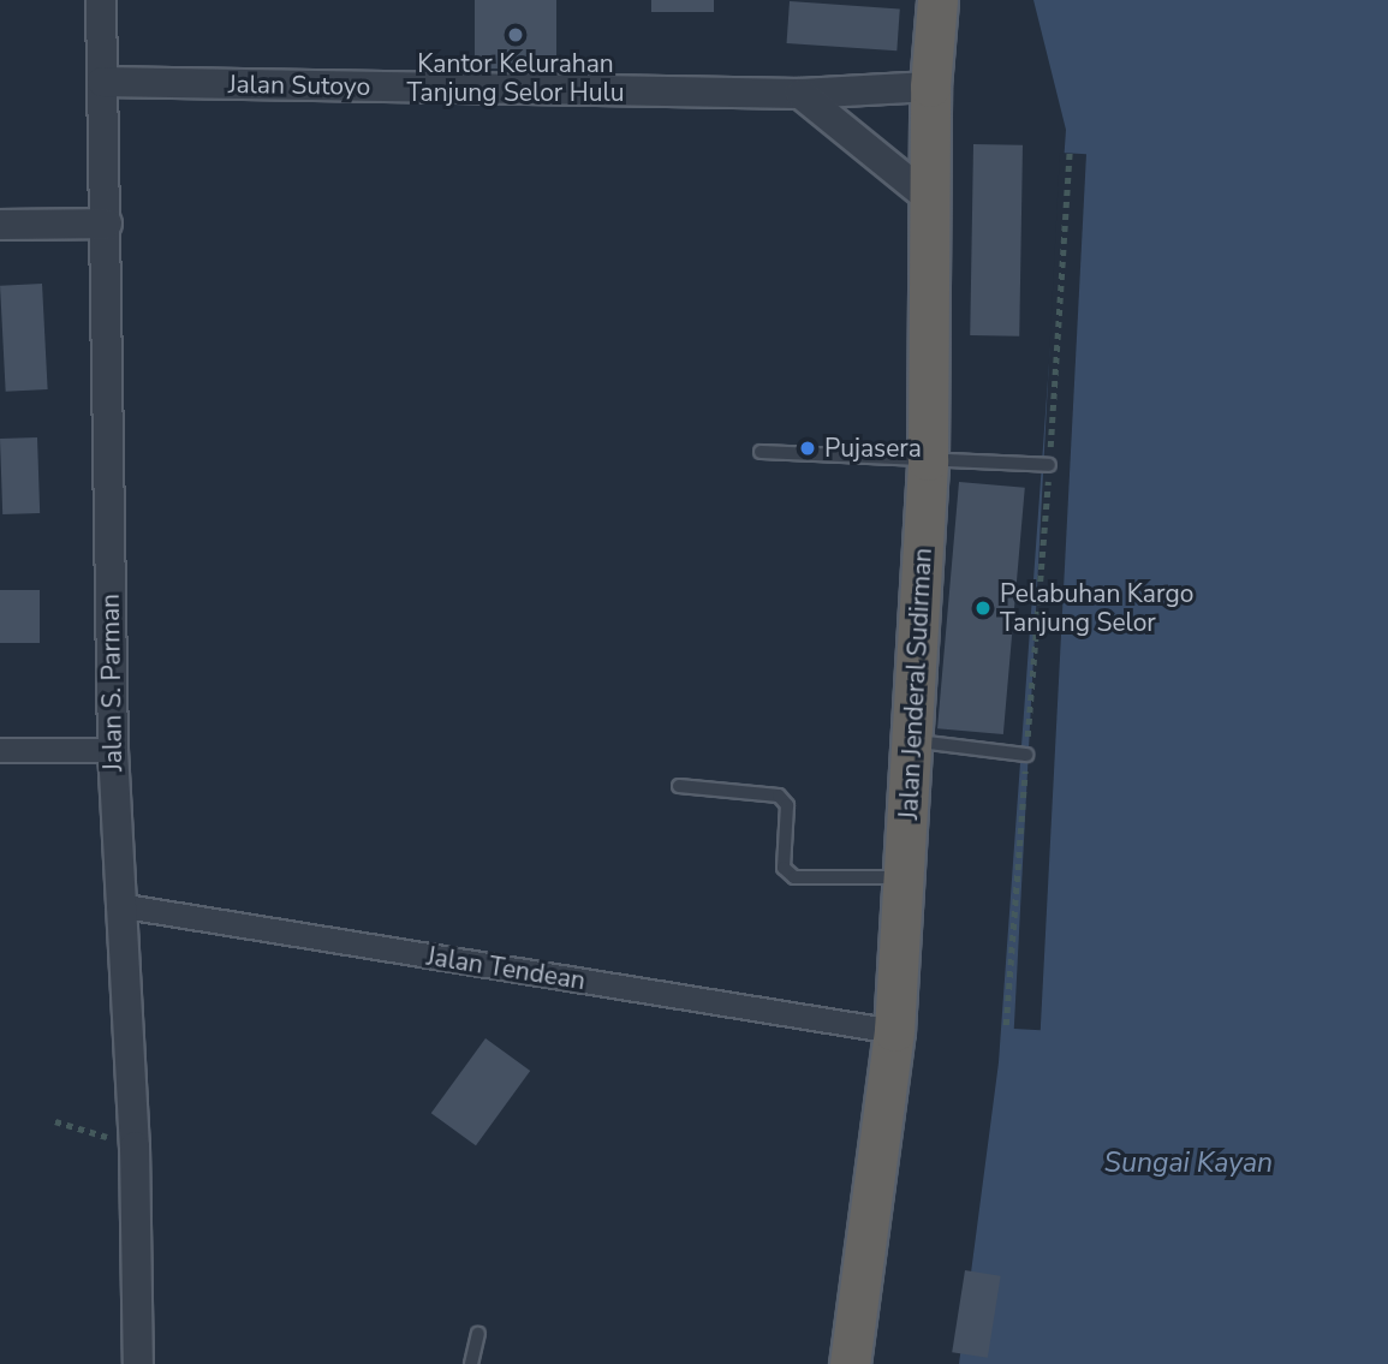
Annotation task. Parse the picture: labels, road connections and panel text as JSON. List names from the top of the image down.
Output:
{
  "streets": {
    "highway": ["Jalan Jenderal Sudirman"],
    "street": ["Jalan Sutoyo", "Jalan S. Parman", "Jalan Tendean"]
  },
  "crossings": [
    ["Jalan Sutoyo", "Jalan S. Parman"],
    ["Jalan Sutoyo", "Jalan Jenderal Sudirman"],
    ["Jalan S. Parman", "Jalan Tendean"],
    ["Jalan Jenderal Sudirman", "Jalan Tendean"]
  ],
  "water": ["Sungai Kayan"],
  "places": ["Kantor Kelurahan Tanjung Selor Hulu", "Pujasera", "Pelabuhan Kargo Tanjung Selor"]
}
